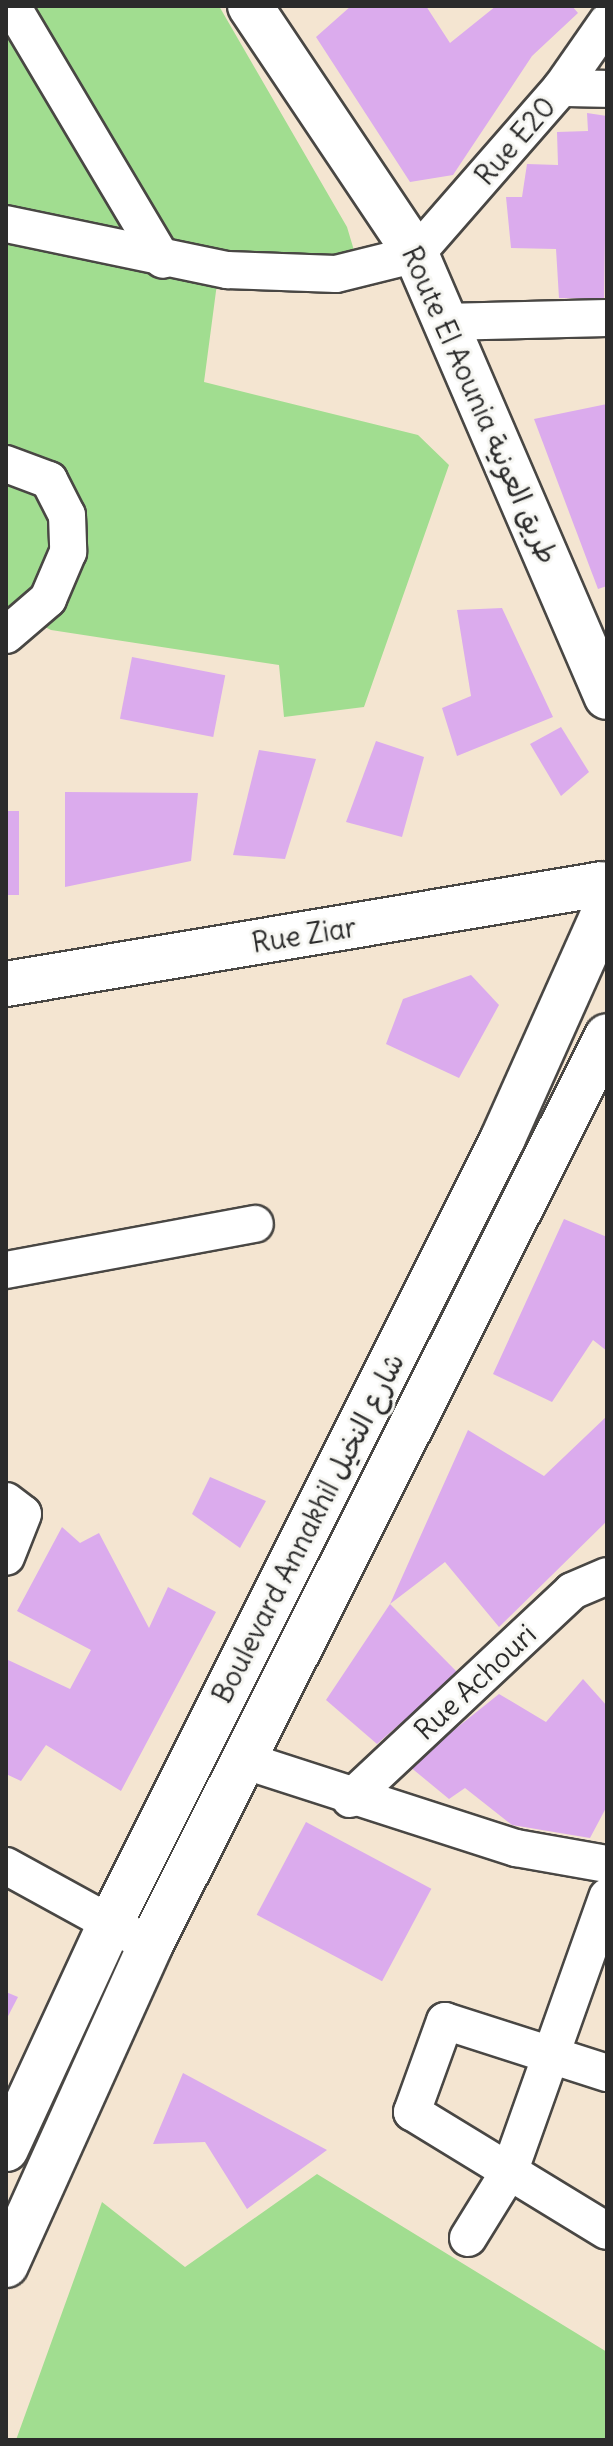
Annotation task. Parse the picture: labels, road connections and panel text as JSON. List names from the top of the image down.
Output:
{
  "streets": {
    "main road": ["Route El Aounia طريق العونية", "Rue Ziar", "Boulevard Annakhil شارع النخيل"],
    "street": ["Rue E20", "Rue Achouri"]
  },
  "crossings": [
    ["Rue E20", "Route El Aounia طريق العونية"],
    ["Rue Ziar", "Boulevard Annakhil شارع النخيل"]
  ]
}
